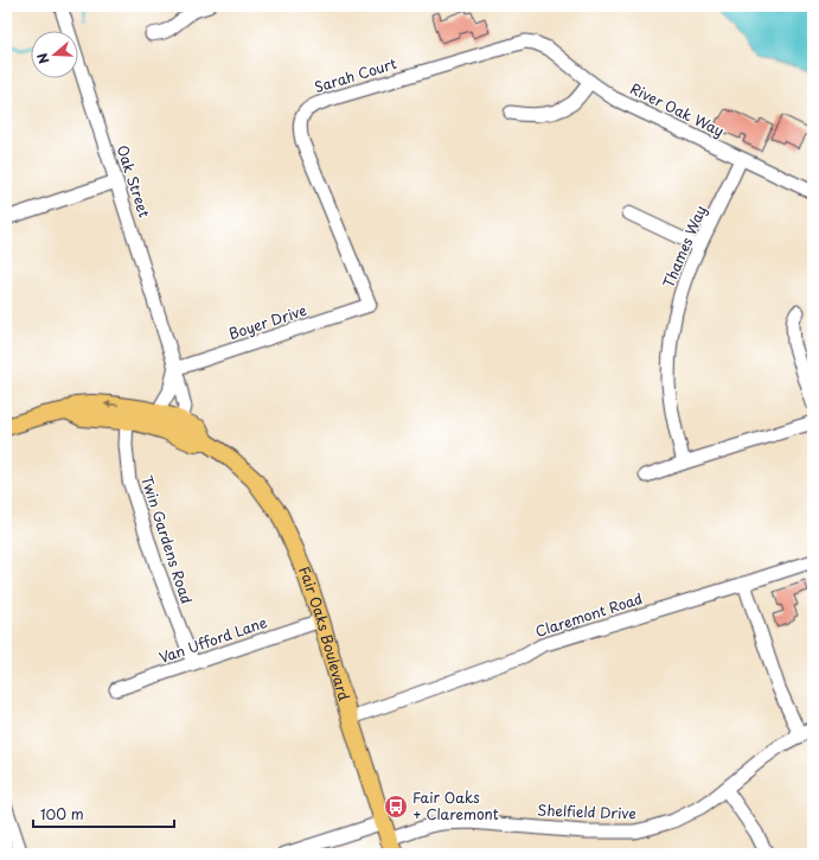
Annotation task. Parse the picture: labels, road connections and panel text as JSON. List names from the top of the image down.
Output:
{
  "streets": {
    "main road": ["Fair Oaks Boulevard"],
    "street": [
      "Sarah Court",
      "River Oak Way",
      "Oak Street",
      "Thames Way",
      "Boyer Drive",
      "Twin Gardens Road",
      "Claremont Road",
      "Van Ufford Lane",
      "Shelfield Drive"
    ]
  },
  "crossings": [
    ["Sarah Court", "River Oak Way"],
    ["Sarah Court", "Boyer Drive"],
    ["River Oak Way", "Thames Way"],
    ["Oak Street", "Boyer Drive"],
    ["Twin Gardens Road", "Fair Oaks Boulevard"],
    ["Twin Gardens Road", "Van Ufford Lane"],
    ["Claremont Road", "Fair Oaks Boulevard"],
    ["Fair Oaks Boulevard", "Van Ufford Lane"],
    ["Fair Oaks Boulevard", "Shelfield Drive"]
  ],
  "places": {
    "bus stop": ["Fair Oaks + Claremont"]
  },
  "scale_bar": "100 m",
  "north": "left"
}
